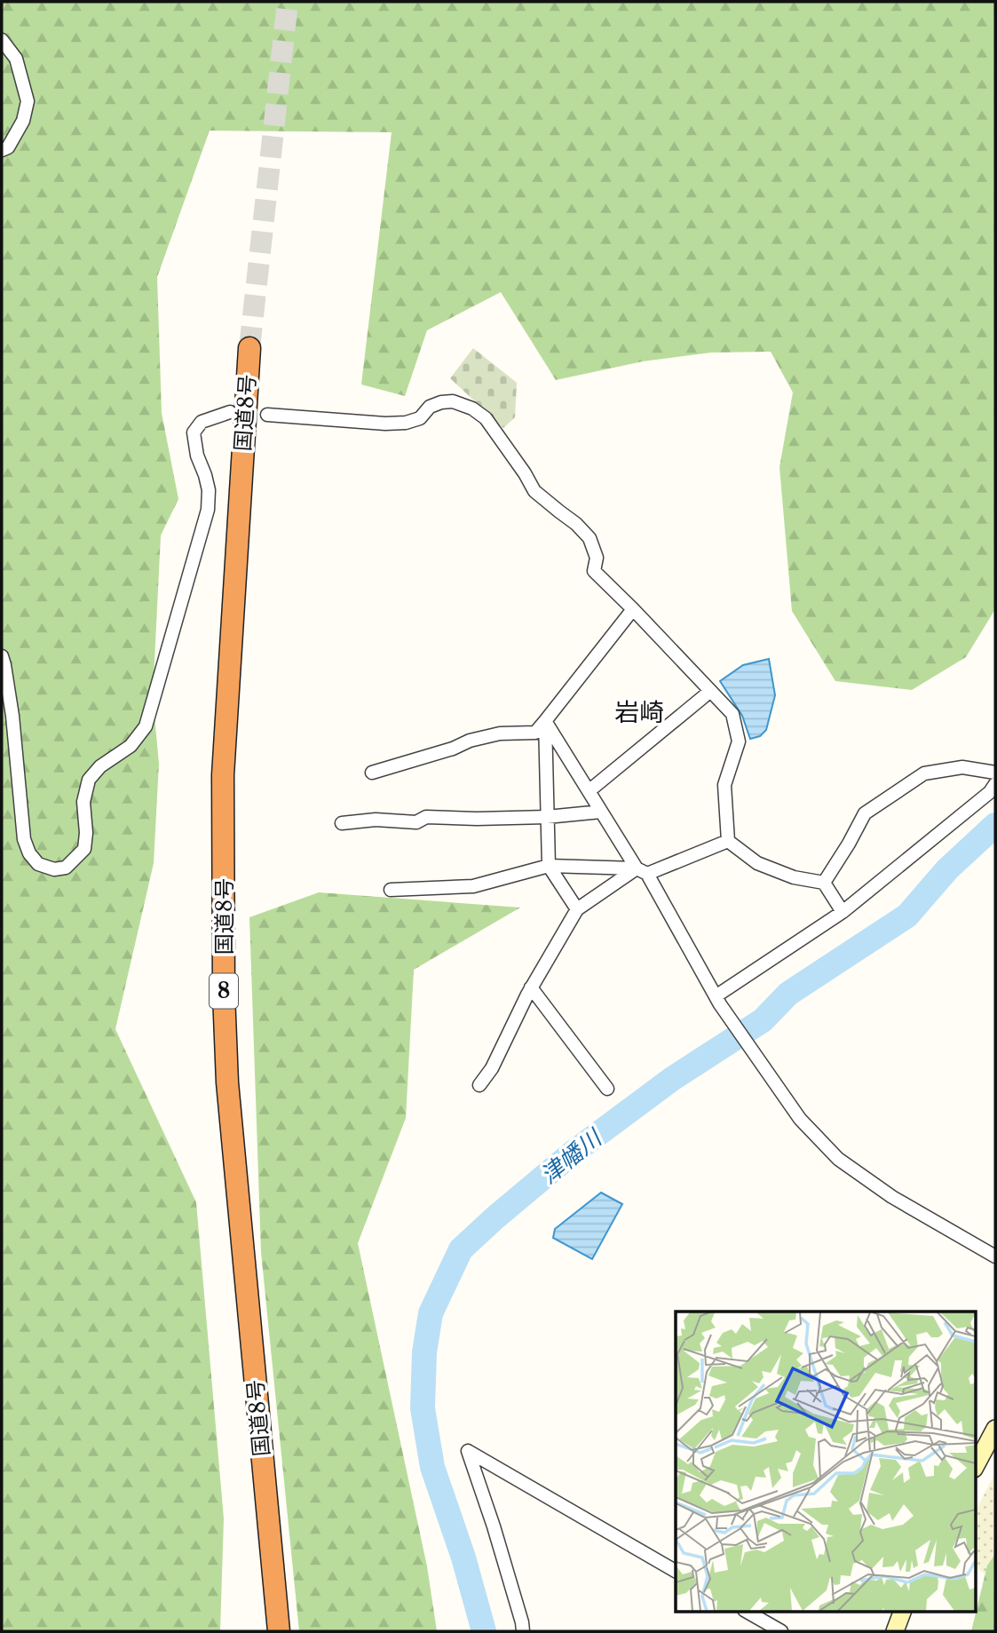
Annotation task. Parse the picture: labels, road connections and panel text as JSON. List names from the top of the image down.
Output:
{
  "streets": {
    "highway": ["国道8号", "8"]
  },
  "districts": ["岩崎"],
  "water": ["津幡川"]
}
